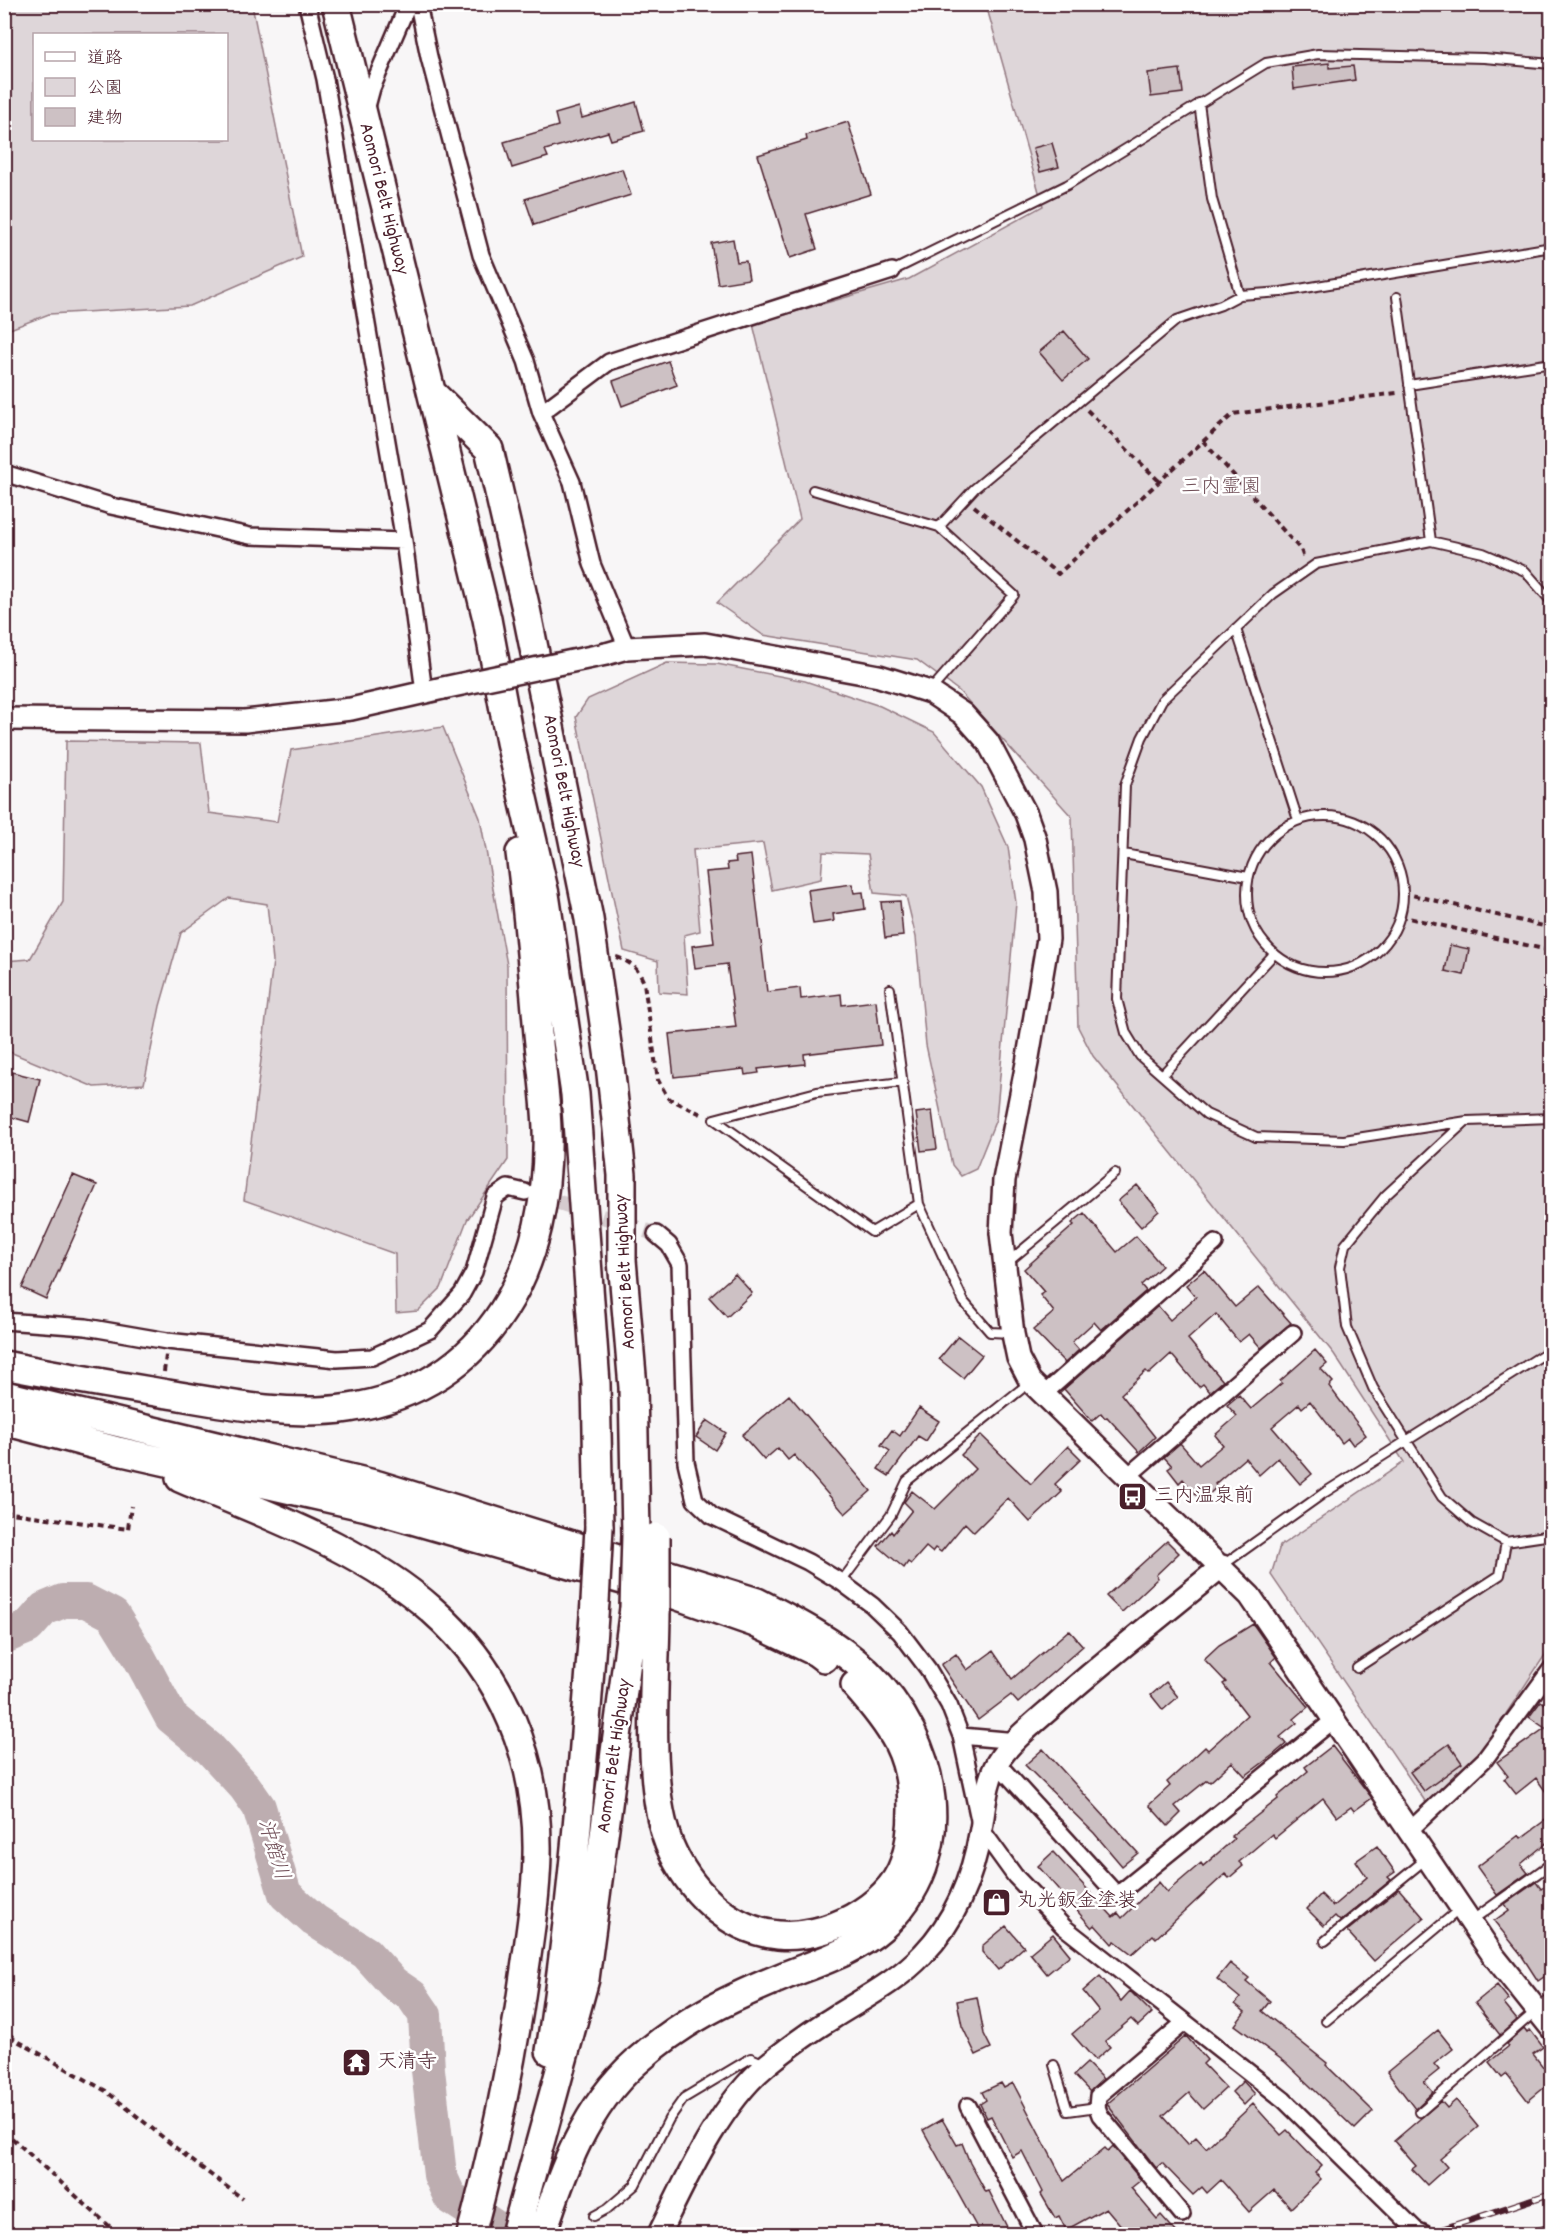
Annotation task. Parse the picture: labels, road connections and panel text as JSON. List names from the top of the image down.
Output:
{
  "streets": {
    "highway": ["Aomori Belt Highway"]
  },
  "water": ["沖館川"],
  "parks": ["三内霊園"],
  "places": {
    "bus stop": ["三内温泉前"],
    "shop": ["丸光鈑金塗装"],
    "temple": ["天清寺"]
  },
  "legend": ["道路", "公園", "建物"]
}
